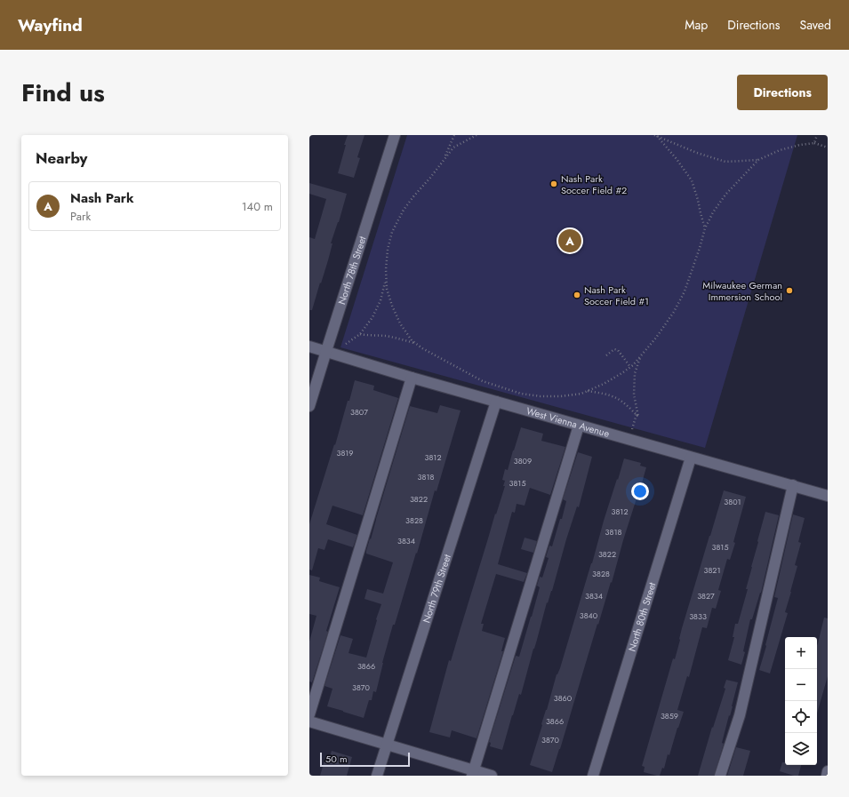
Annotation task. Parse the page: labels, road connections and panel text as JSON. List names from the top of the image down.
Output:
{
  "streets": {
    "street": [
      "North 78th Street",
      "West Vienna Avenue",
      "North 79th Street",
      "North 80th Street"
    ]
  },
  "crossings": [
    ["North 78th Street", "West Vienna Avenue"],
    ["West Vienna Avenue", "North 79th Street"],
    ["West Vienna Avenue", "North 80th Street"]
  ],
  "places": ["Nash Park Soccer Field #2", "Milwaukee German Immersion School", "Nash Park Soccer Field #1"],
  "house_numbers": [
    "3807",
    "3819",
    "3812",
    "3809",
    "3818",
    "3815",
    "3822",
    "3801",
    "3812",
    "3828",
    "3818",
    "3834",
    "3815",
    "3822",
    "3821",
    "3828",
    "3834",
    "3827",
    "3840",
    "3833",
    "3866",
    "3870",
    "3860",
    "3859",
    "3866",
    "3870"
  ],
  "scale_bar": "50 m",
  "page": {
    "header": "Wayfind",
    "nav": ["Map", "Directions", "Saved"],
    "title": "Find us",
    "buttons": "Directions",
    "heading": "Nearby",
    "list": [
      {
        "mark": "A",
        "name": "Nash Park",
        "note": "Park",
        "value": "140 m"
      }
    ],
    "pins": "A",
    "map_buttons": ["+", "−"],
    "scale": "50 m"
  }
}
